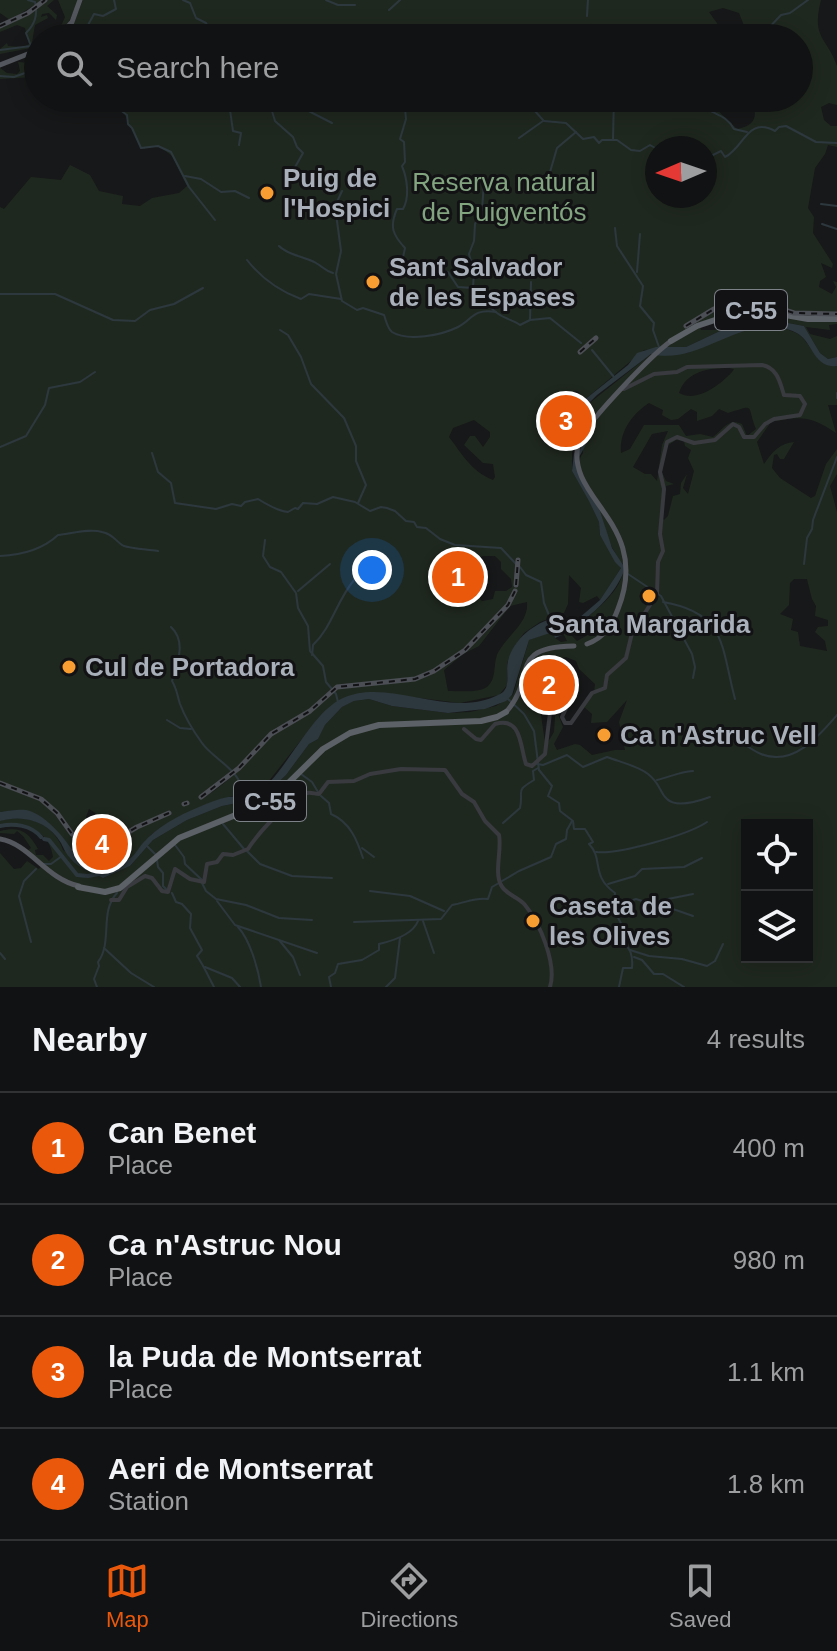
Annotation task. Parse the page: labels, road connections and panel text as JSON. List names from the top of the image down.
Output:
{
  "streets": {
    "highway": ["C-55"]
  },
  "parks": ["Reserva natural de Puigventós"],
  "places": [
    "Puig de l'Hospici",
    "Sant Salvador de les Espases",
    "Santa Margarida",
    "Cul de Portadora",
    "Ca n'Astruc Vell",
    "Caseta de les Olives"
  ],
  "north": "left",
  "page": {
    "search": "Search here",
    "pins": [
      "3",
      "1",
      "2",
      "4"
    ],
    "heading": ["Nearby", "4 results"],
    "list": [
      {
        "mark": "1",
        "name": "Can Benet",
        "note": "Place",
        "value": "400 m"
      },
      {
        "mark": "2",
        "name": "Ca n'Astruc Nou",
        "note": "Place",
        "value": "980 m"
      },
      {
        "mark": "3",
        "name": "la Puda de Montserrat",
        "note": "Place",
        "value": "1.1 km"
      },
      {
        "mark": "4",
        "name": "Aeri de Montserrat",
        "note": "Station",
        "value": "1.8 km"
      }
    ],
    "nav": ["Map", "Directions", "Saved"]
  }
}
